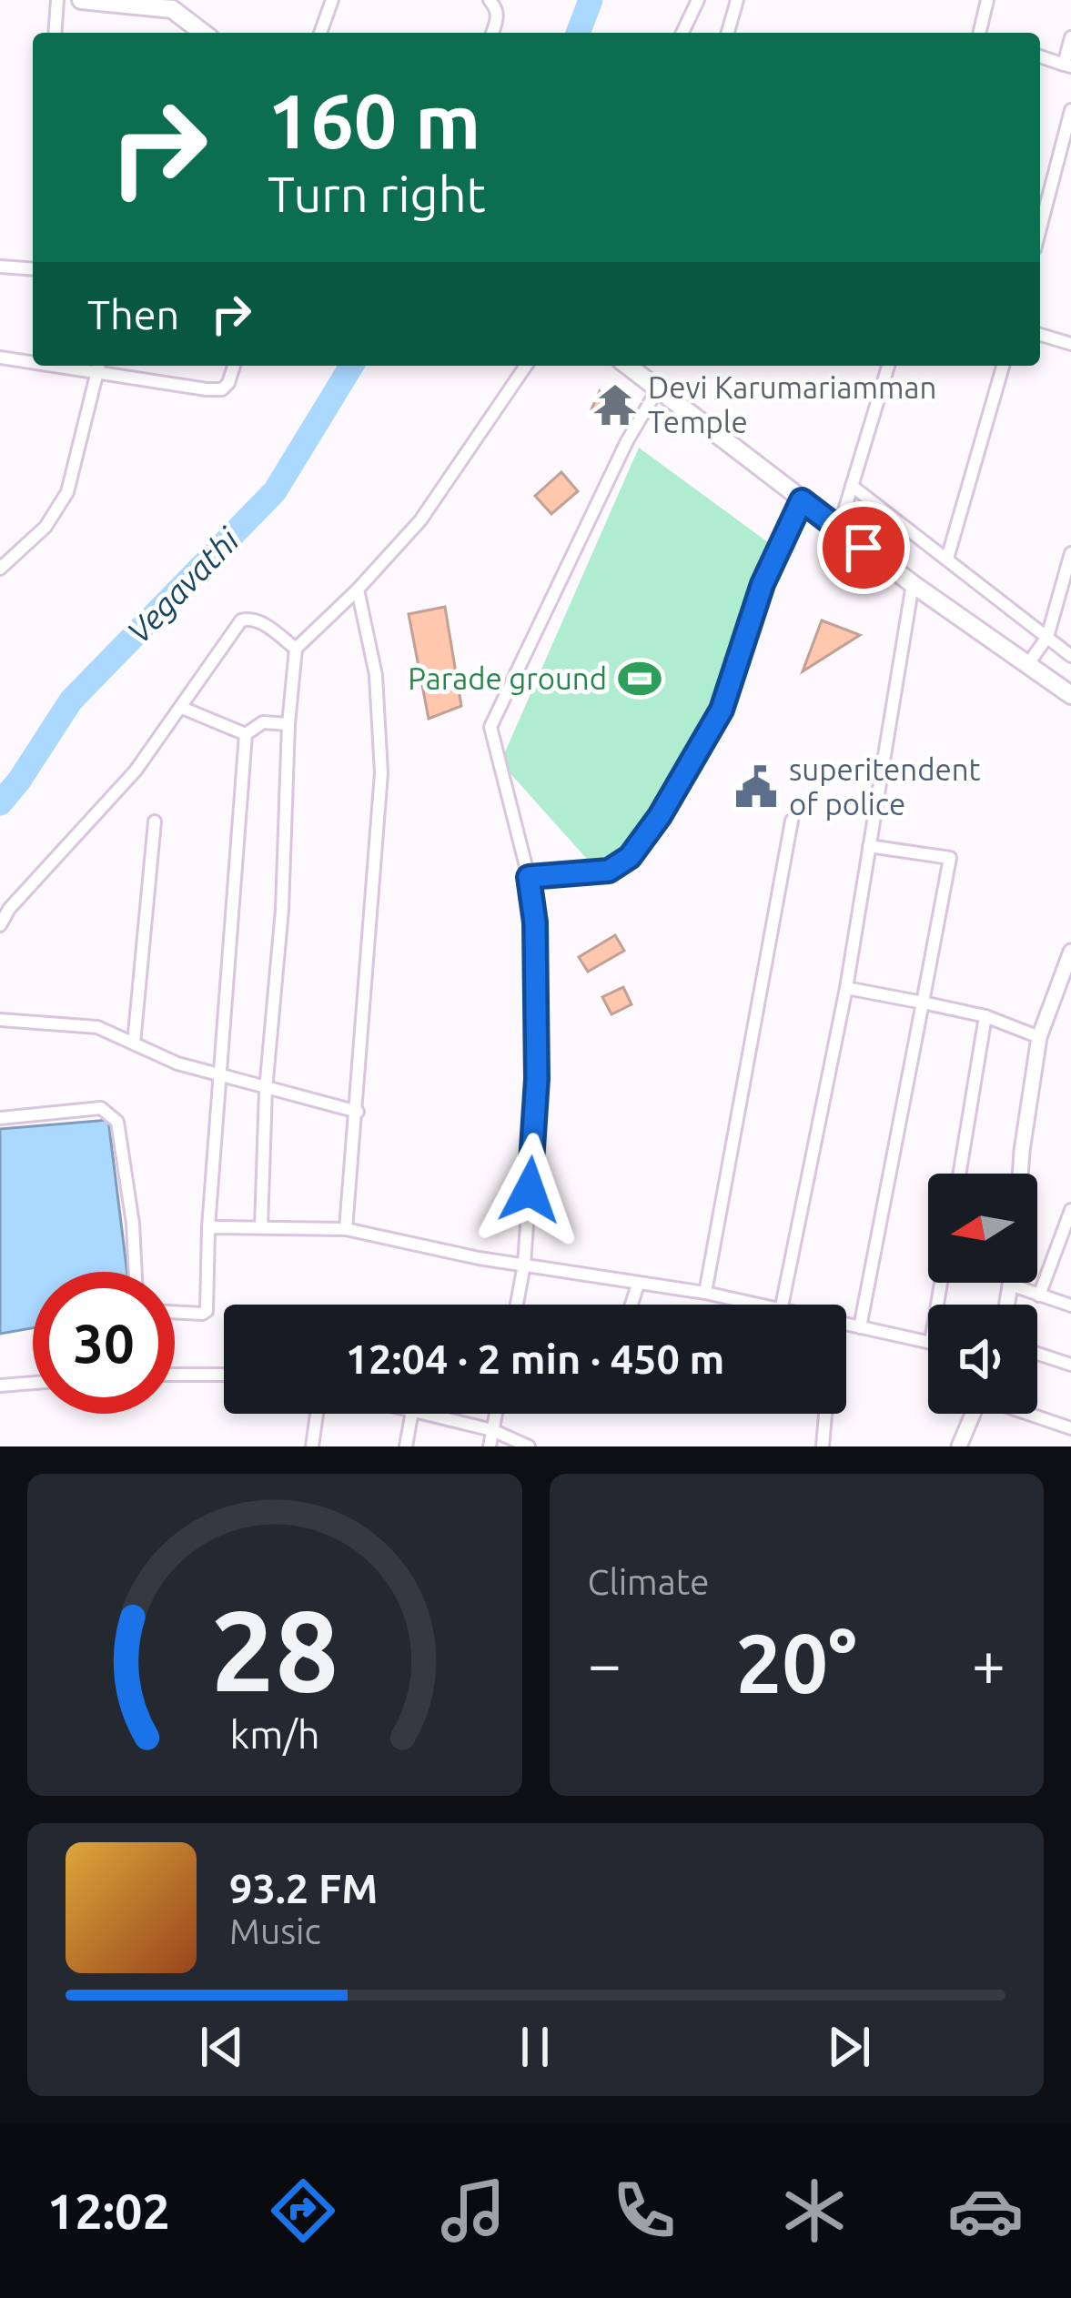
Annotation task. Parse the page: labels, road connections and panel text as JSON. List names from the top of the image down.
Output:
{
  "water": ["Vegavathi"],
  "places": {
    "temple": ["Devi Karumariamman Temple"],
    "sports": ["Parade ground"],
    "public building": ["superitendent of police"]
  },
  "north": "left",
  "page": {
    "turn": ["160 m", "Turn right"],
    "then": "Then",
    "limit": "30",
    "trip": "12:04 · 2 min · 450 m",
    "tile": "Climate",
    "heat": ["−", "20°", "+"],
    "song": ["93.2 FM", "Music"],
    "tabs": "12:02",
    "gauge": ["28", "km/h"]
  }
}
